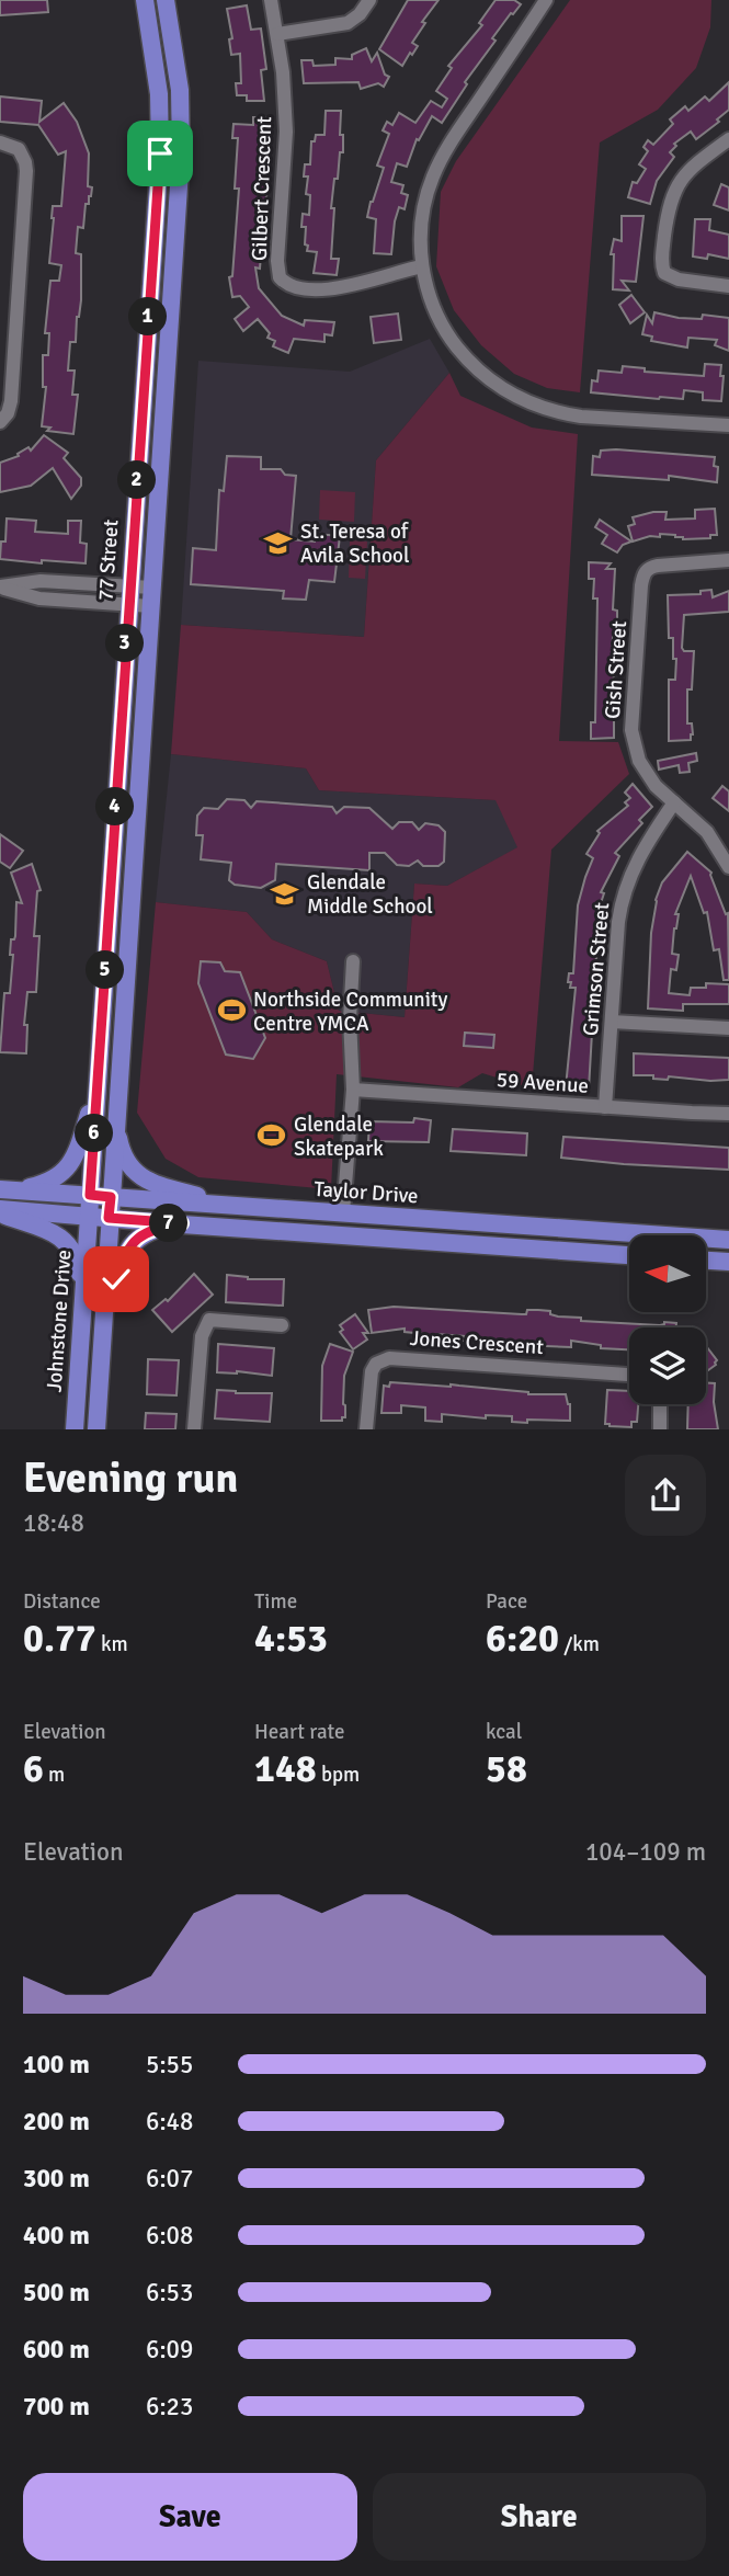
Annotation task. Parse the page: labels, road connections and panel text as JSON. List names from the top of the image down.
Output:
{
  "streets": {
    "main road": ["77 Street", "Taylor Drive", "Johnstone Drive"],
    "street": [
      "Gilbert Crescent",
      "Gish Street",
      "Grimson Street",
      "59 Avenue",
      "Jones Crescent"
    ]
  },
  "crossings": [
    ["77 Street", "Taylor Drive"],
    ["77 Street", "Johnstone Drive"],
    ["Gish Street", "Grimson Street"],
    ["Grimson Street", "59 Avenue"]
  ],
  "places": {
    "school or university": ["St. Teresa of Avila School", "Glendale Middle School"],
    "sports": ["Northside Community Centre YMCA", "Glendale Skatepark"]
  },
  "north": "left",
  "page": {
    "pins": [
      "1",
      "2",
      "3",
      "4",
      "5",
      "6",
      "7"
    ],
    "heading": ["Evening run", "18:48"],
    "stats": [
      ["Distance", "0.77 km"],
      ["Time", "4:53"],
      ["Pace", "6:20 /km"],
      ["Elevation", "6 m"],
      ["Heart rate", "148 bpm"],
      ["kcal", "58"]
    ],
    "chart": ["Elevation", "104–109 m"],
    "list": [
      {
        "name": "100 m",
        "note": "5:55"
      },
      {
        "name": "200 m",
        "note": "6:48"
      },
      {
        "name": "300 m",
        "note": "6:07"
      },
      {
        "name": "400 m",
        "note": "6:08"
      },
      {
        "name": "500 m",
        "note": "6:53"
      },
      {
        "name": "600 m",
        "note": "6:09"
      },
      {
        "name": "700 m",
        "note": "6:23"
      }
    ],
    "buttons": ["Save", "Share"]
  }
}
